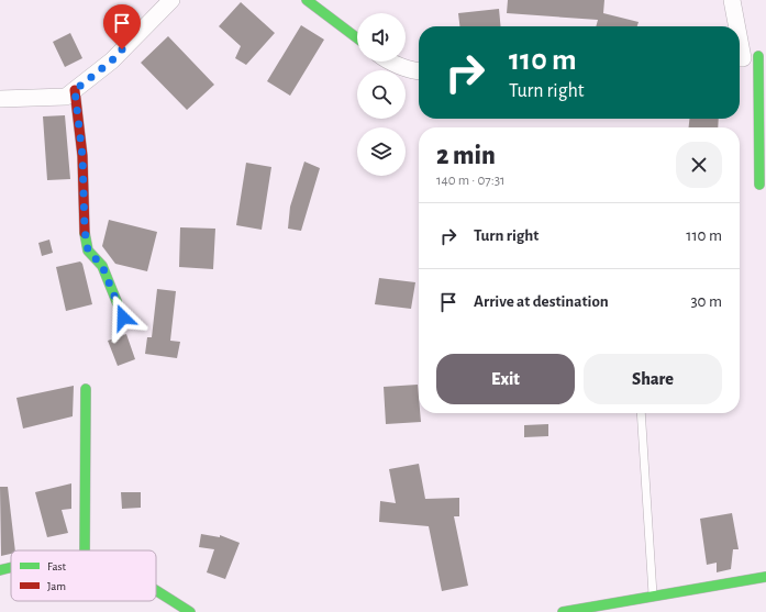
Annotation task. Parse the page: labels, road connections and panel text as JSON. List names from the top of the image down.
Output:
{
  "legend": ["Fast", "Jam"],
  "page": {
    "turn": ["110 m", "Turn right"],
    "heading": ["2 min", "140 m · 07:31"],
    "list": [
      {
        "name": "Turn right",
        "value": "110 m"
      },
      {
        "name": "Arrive at destination",
        "value": "30 m"
      }
    ],
    "buttons": ["Exit", "Share"]
  }
}
